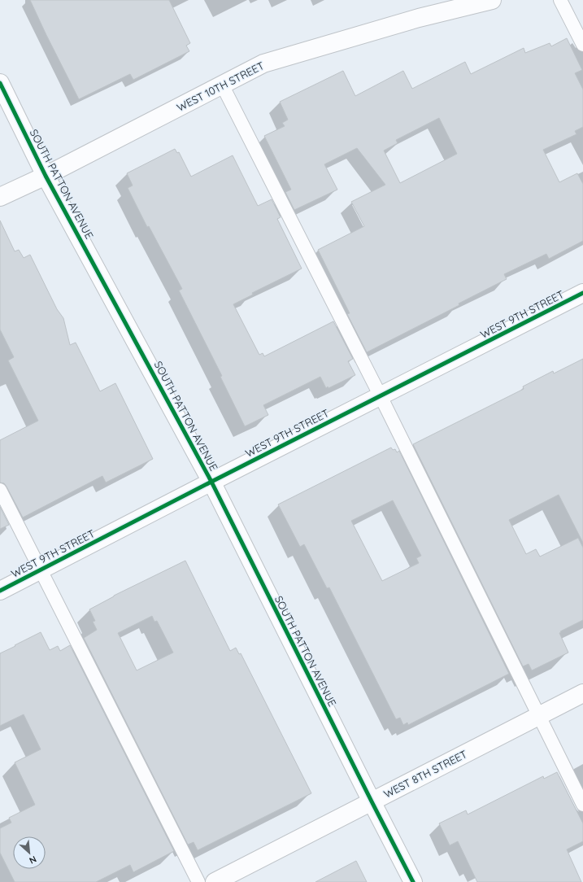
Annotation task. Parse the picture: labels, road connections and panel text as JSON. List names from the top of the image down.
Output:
{
  "streets": {
    "street": [
      "WEST 10TH STREET",
      "SOUTH PATTON AVENUE",
      "WEST 9TH STREET",
      "WEST 8TH STREET"
    ]
  },
  "crossings": [
    ["WEST 10TH STREET", "SOUTH PATTON AVENUE"],
    ["SOUTH PATTON AVENUE", "WEST 9TH STREET"],
    ["SOUTH PATTON AVENUE", "WEST 8TH STREET"]
  ],
  "north": "bottom right"
}
